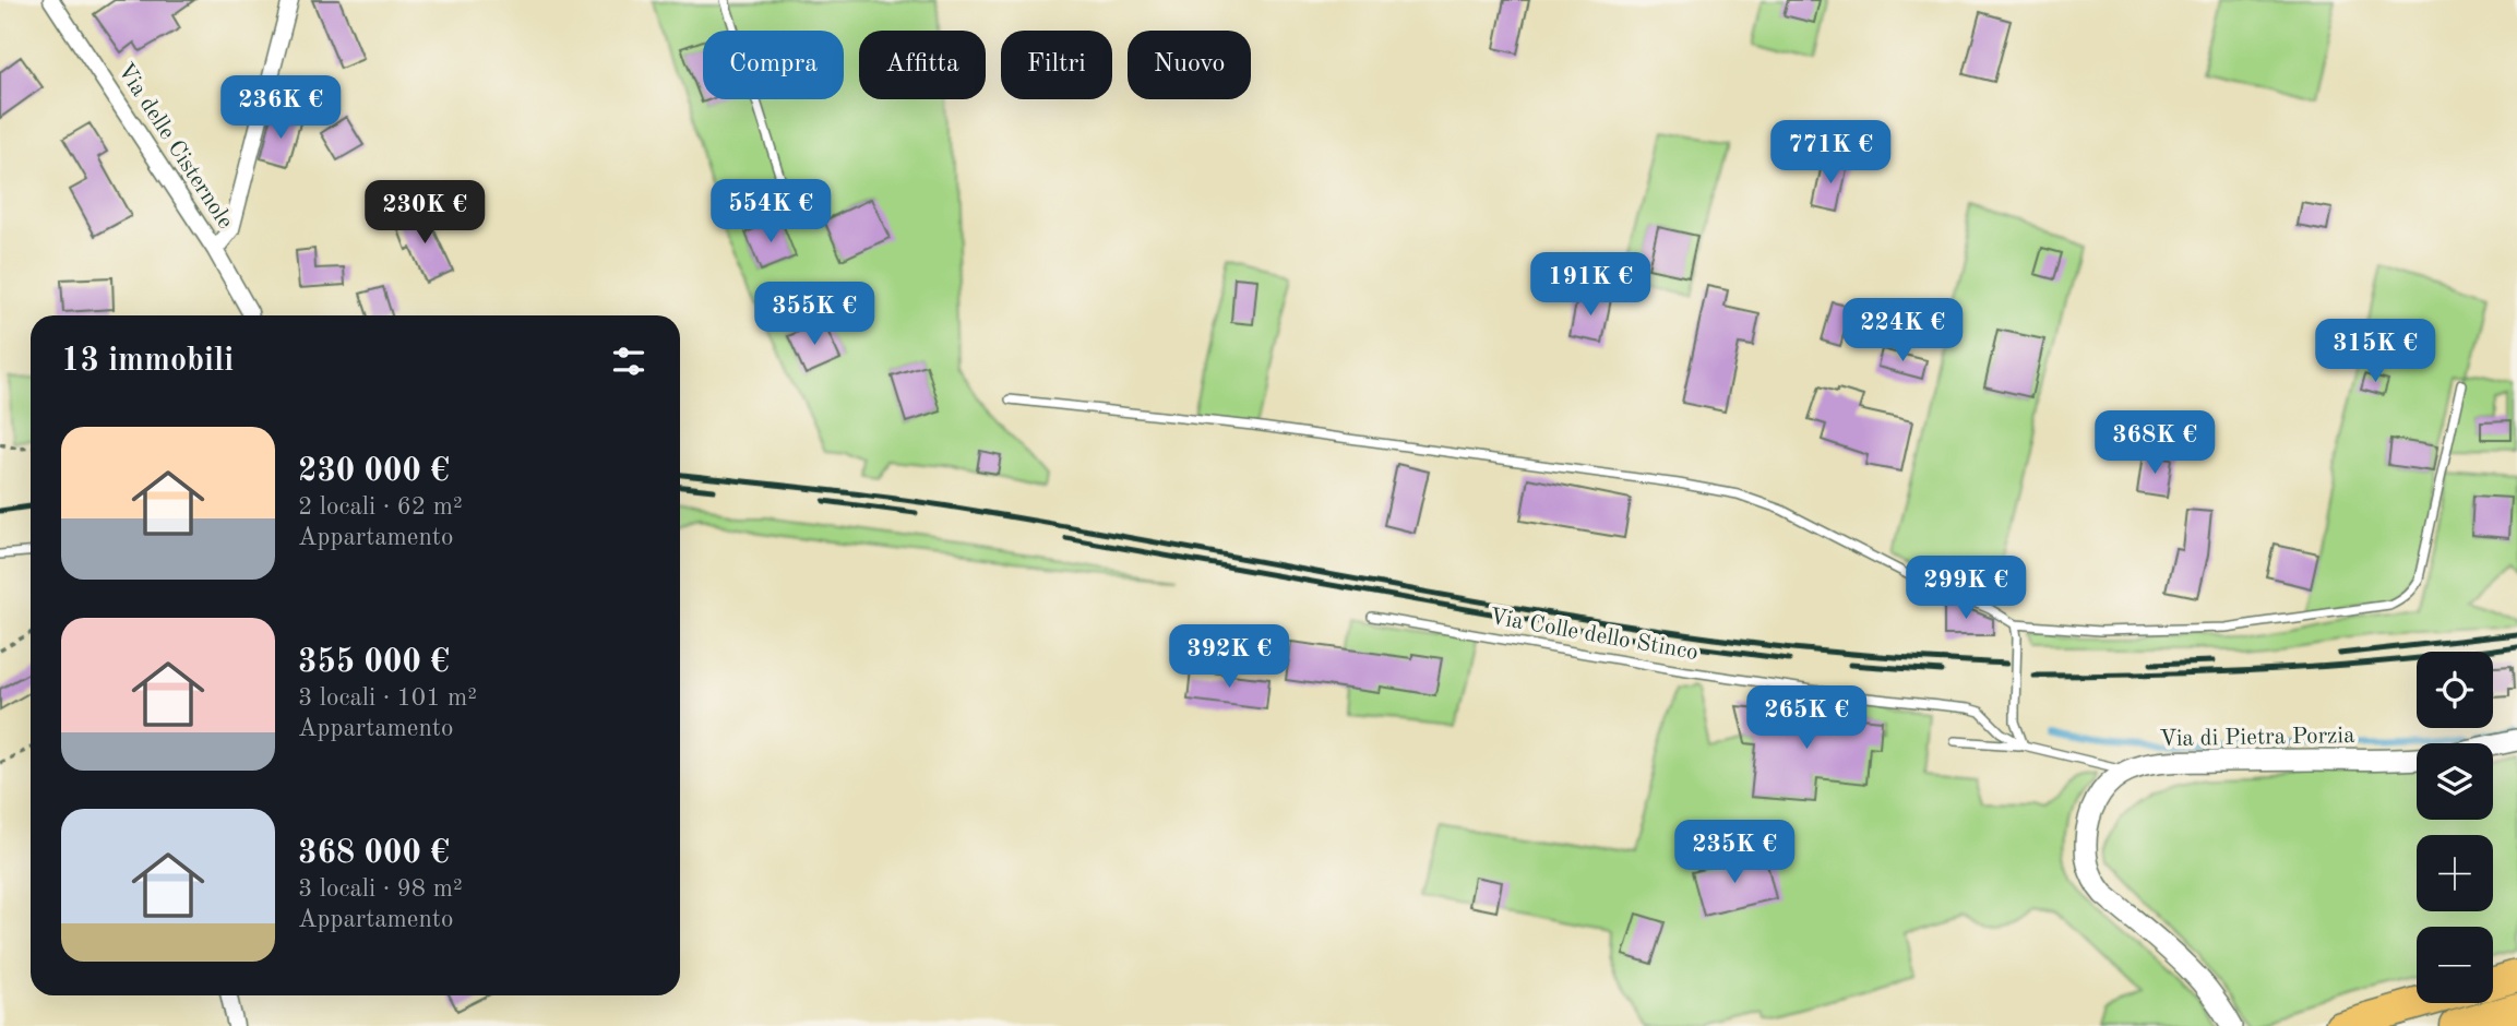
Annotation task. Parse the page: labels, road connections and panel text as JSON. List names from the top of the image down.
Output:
{
  "streets": {
    "street": ["Via delle Cisternole", "Via di Pietra Porzia"],
    "lane": ["Via Colle dello Stinco"]
  },
  "crossings": [
    ["Via Colle dello Stinco", "Via di Pietra Porzia"]
  ],
  "page": {
    "chip": [
      "Compra",
      "Affitta",
      "Filtri",
      "Nuovo"
    ],
    "price": [
      "236K €",
      "771K €",
      "554K €",
      "230K €",
      "191K €",
      "355K €",
      "224K €",
      "315K €",
      "368K €",
      "299K €",
      "392K €",
      "265K €",
      "235K €"
    ],
    "heading": "13 immobili",
    "list": [
      {
        "name": "230 000 €",
        "note": "2 locali · 62 m² · Appartamento"
      },
      {
        "name": "355 000 €",
        "note": "3 locali · 101 m² · Appartamento"
      },
      {
        "name": "368 000 €",
        "note": "3 locali · 98 m² · Appartamento"
      }
    ],
    "map_buttons": ["+", "−"]
  }
}
